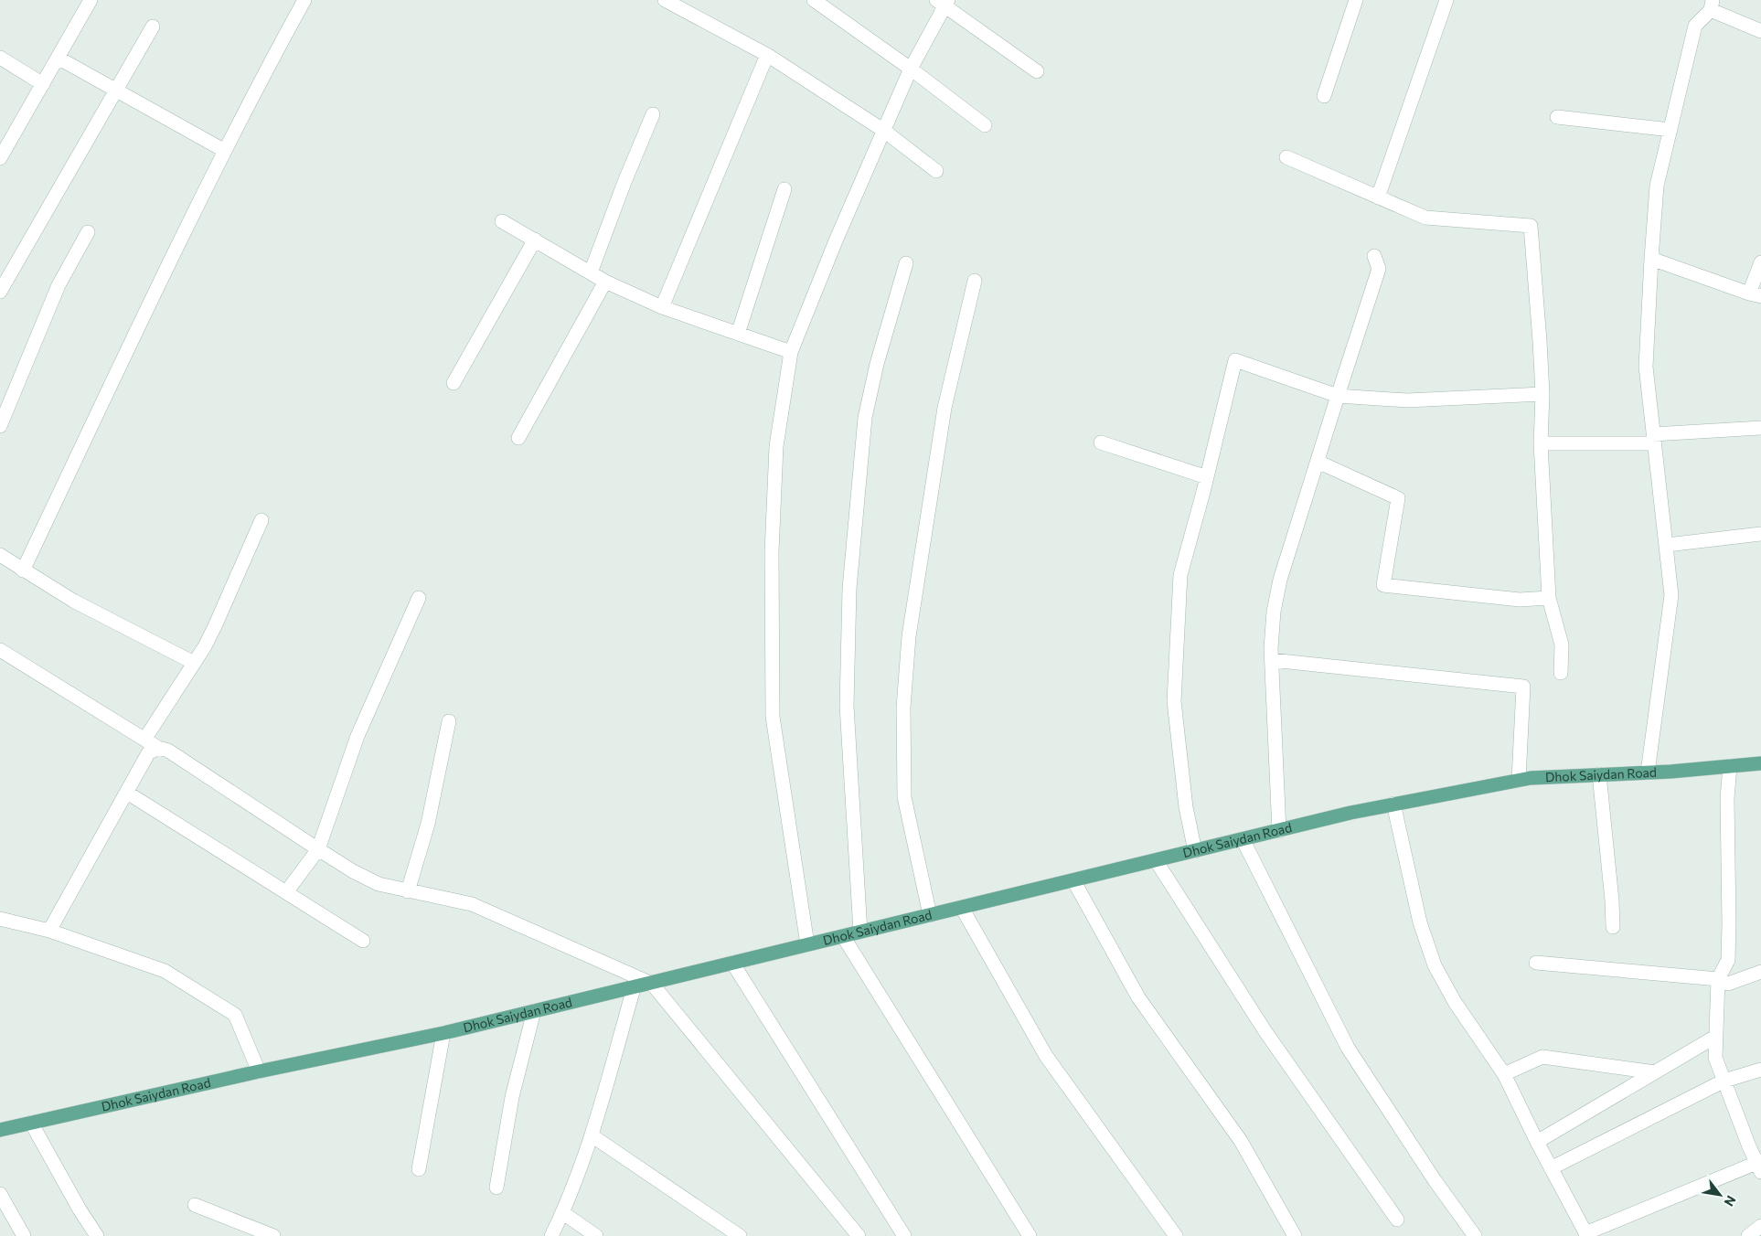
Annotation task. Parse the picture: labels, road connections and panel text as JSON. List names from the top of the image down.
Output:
{
  "streets": {
    "main road": ["Dhok Saiydan Road"]
  },
  "north": "bottom right"
}
